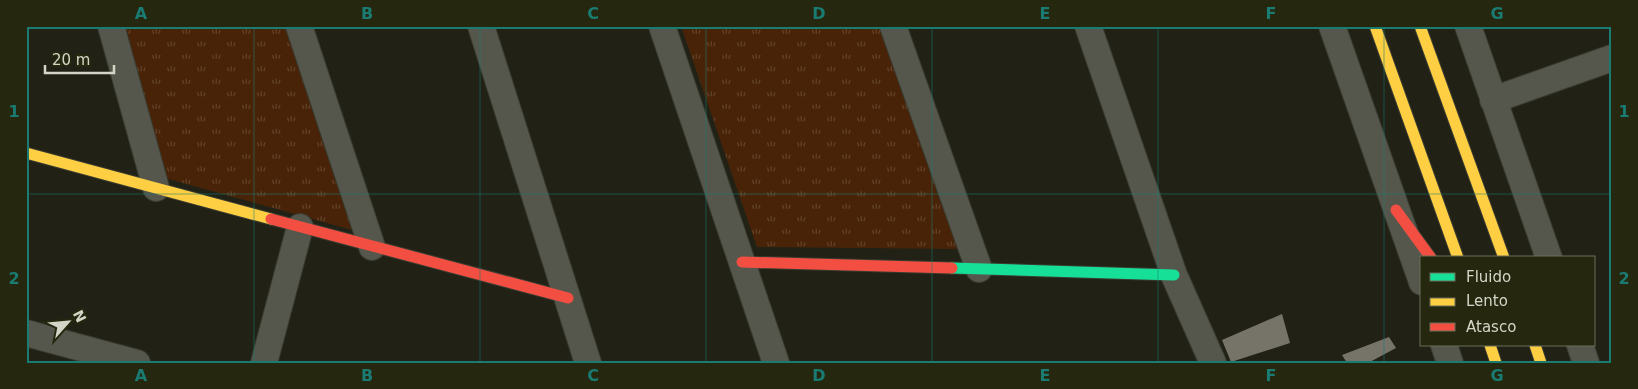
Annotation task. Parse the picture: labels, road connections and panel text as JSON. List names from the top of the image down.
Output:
{
  "legend": ["Fluido", "Lento", "Atasco"],
  "scale_bar": "20 m",
  "north": "top right",
  "grid": {
    "columns": [
      "A",
      "B",
      "C",
      "D",
      "E",
      "F",
      "G"
    ],
    "rows": ["1", "2"]
  }
}
